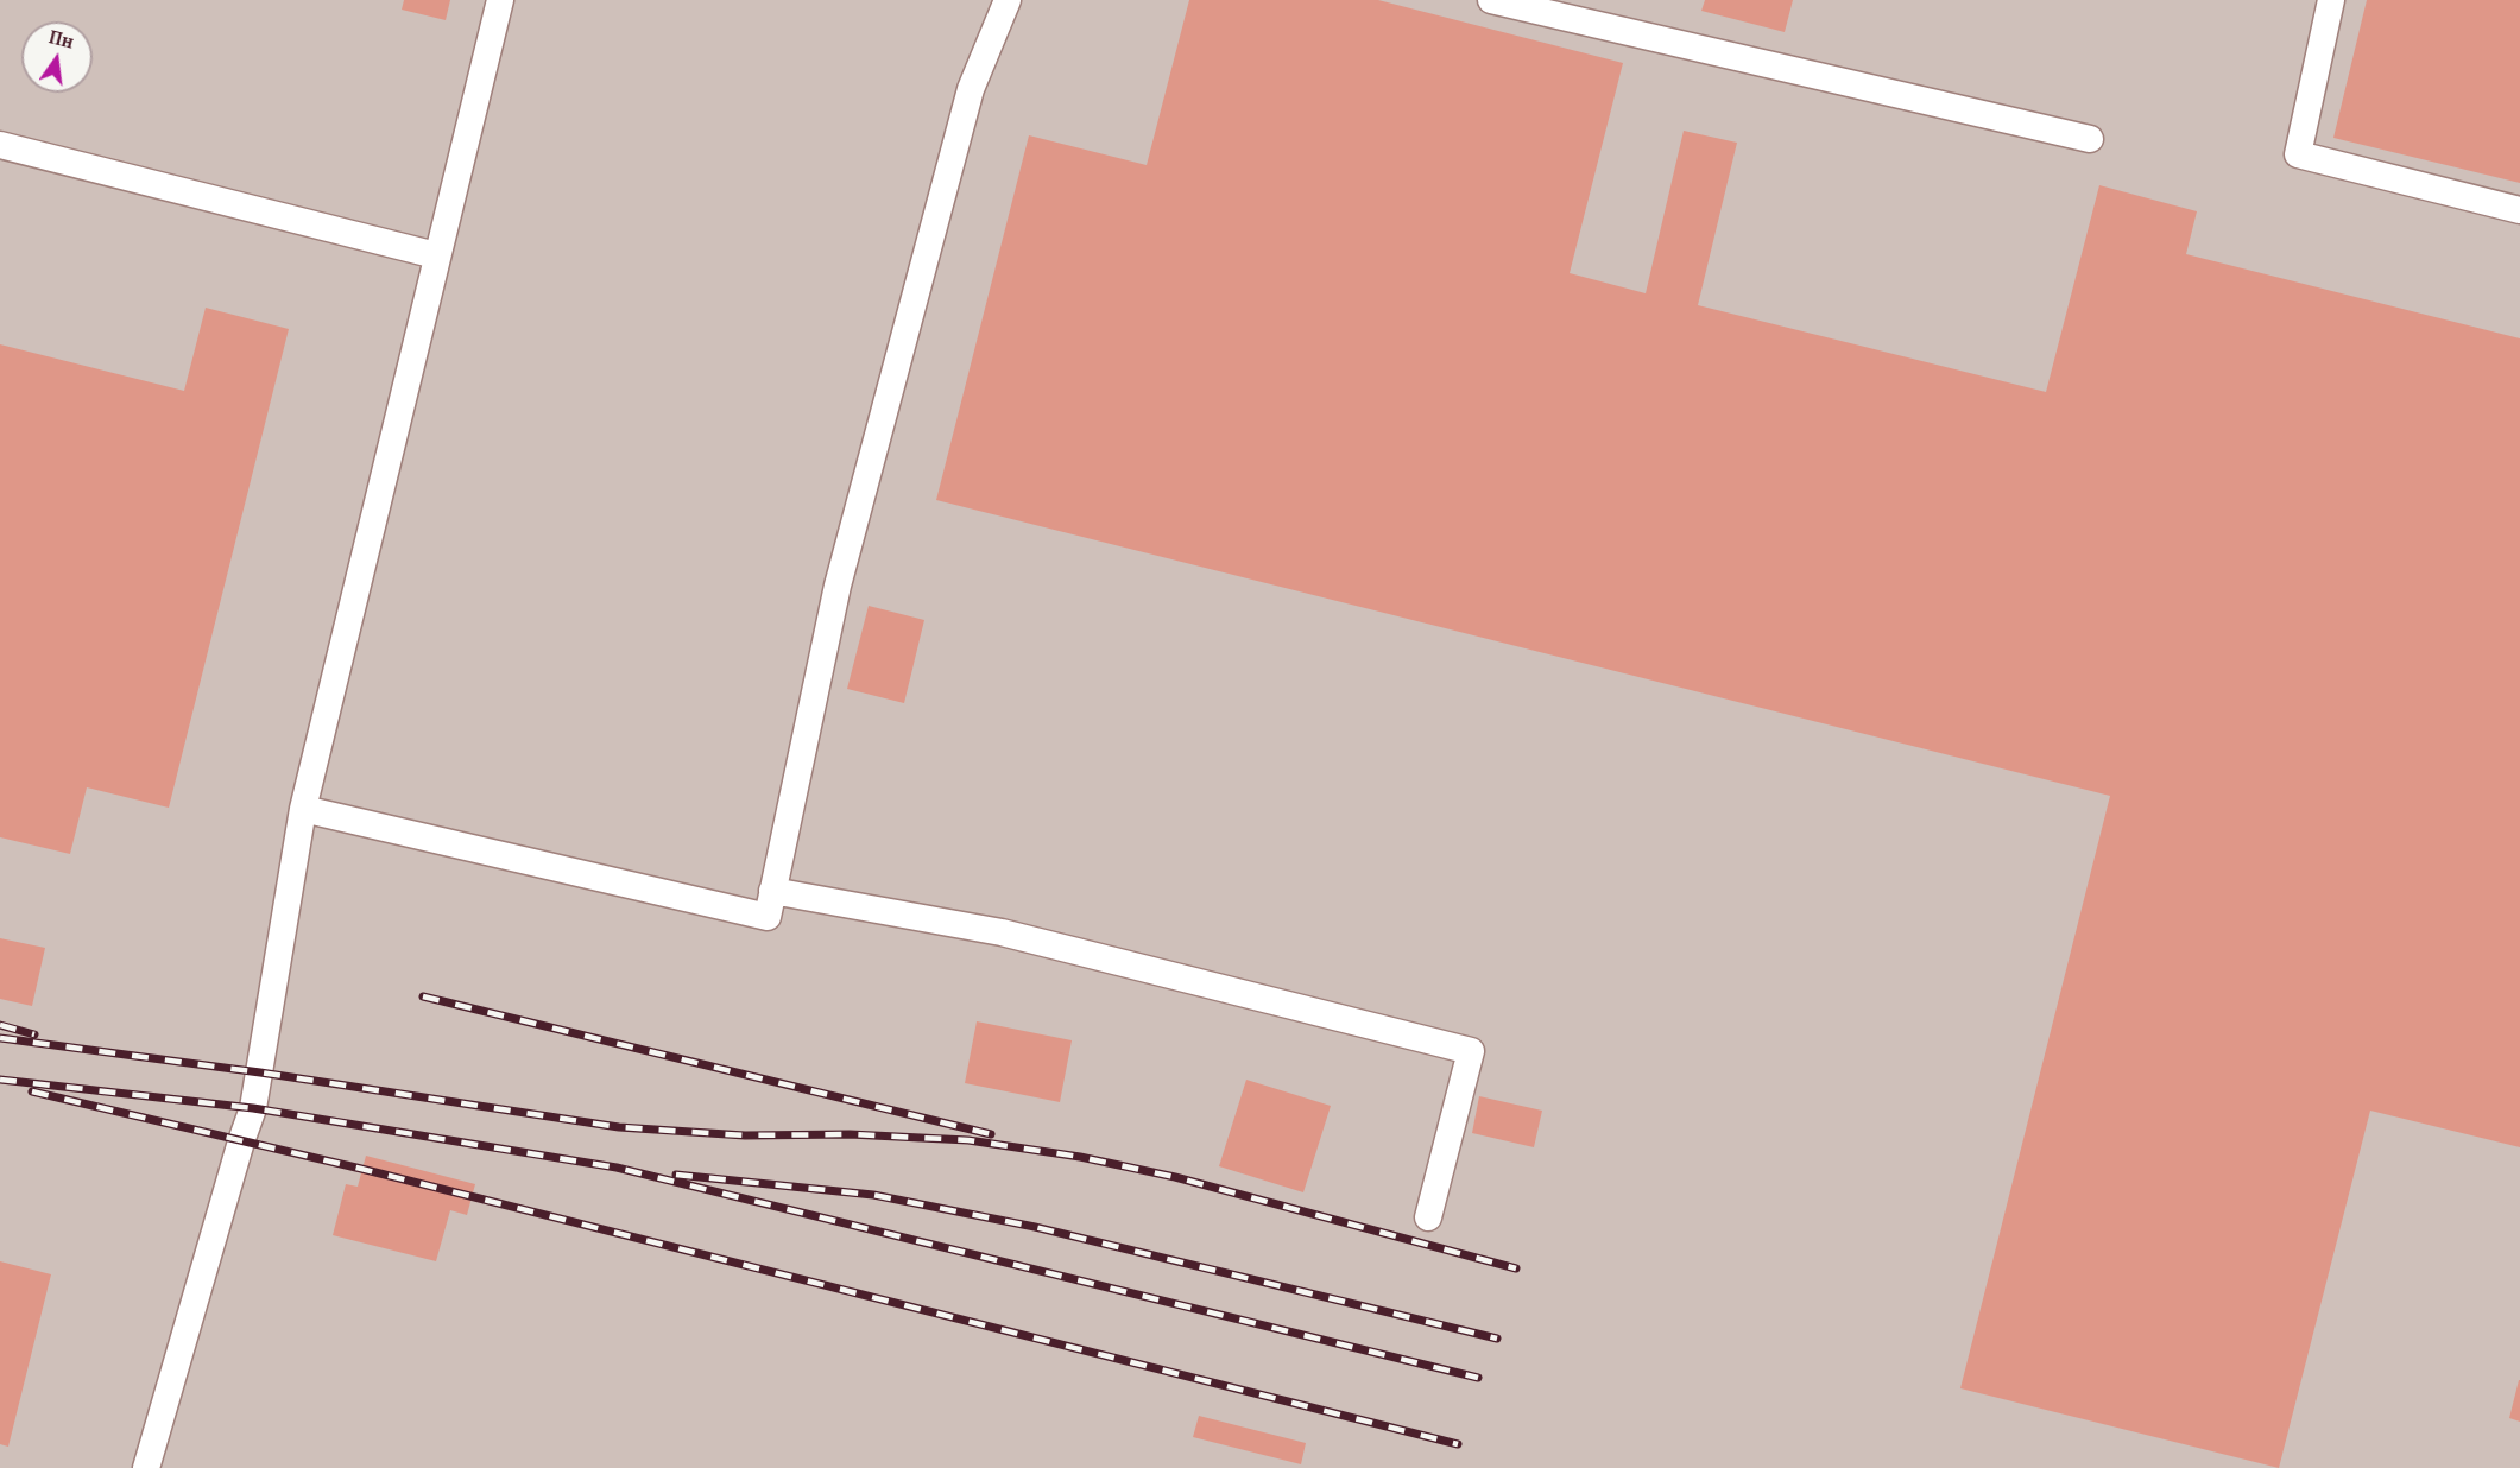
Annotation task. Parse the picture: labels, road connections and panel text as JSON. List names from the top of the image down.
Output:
{
  "north": "top"
}
